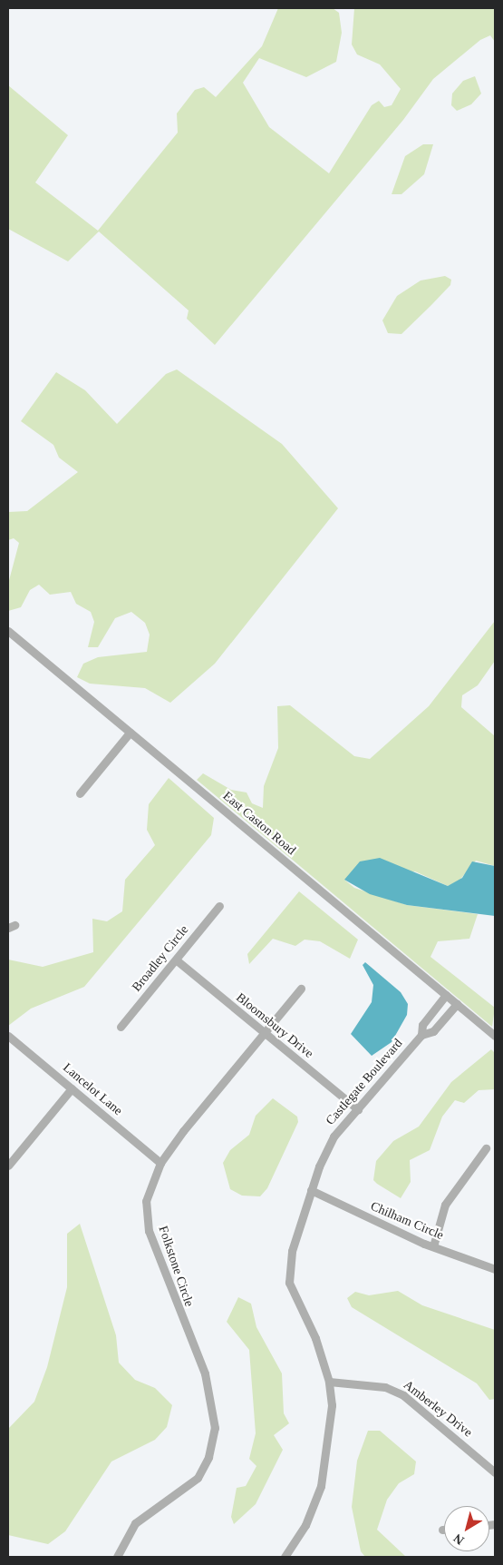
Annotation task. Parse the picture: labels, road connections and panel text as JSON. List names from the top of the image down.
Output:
{
  "streets": {
    "street": [
      "East Caston Road",
      "Broadley Circle",
      "Bloomsbury Drive",
      "Castlegate Boulevard",
      "Lancelot Lane",
      "Chilham Circle",
      "Folkstone Circle",
      "Amberley Drive"
    ]
  },
  "crossings": [
    ["East Caston Road", "Castlegate Boulevard"],
    ["Broadley Circle", "Bloomsbury Drive"],
    ["Bloomsbury Drive", "Castlegate Boulevard"],
    ["Bloomsbury Drive", "Folkstone Circle"],
    ["Castlegate Boulevard", "Chilham Circle"],
    ["Castlegate Boulevard", "Amberley Drive"],
    ["Lancelot Lane", "Folkstone Circle"]
  ],
  "north": "bottom left"
}
